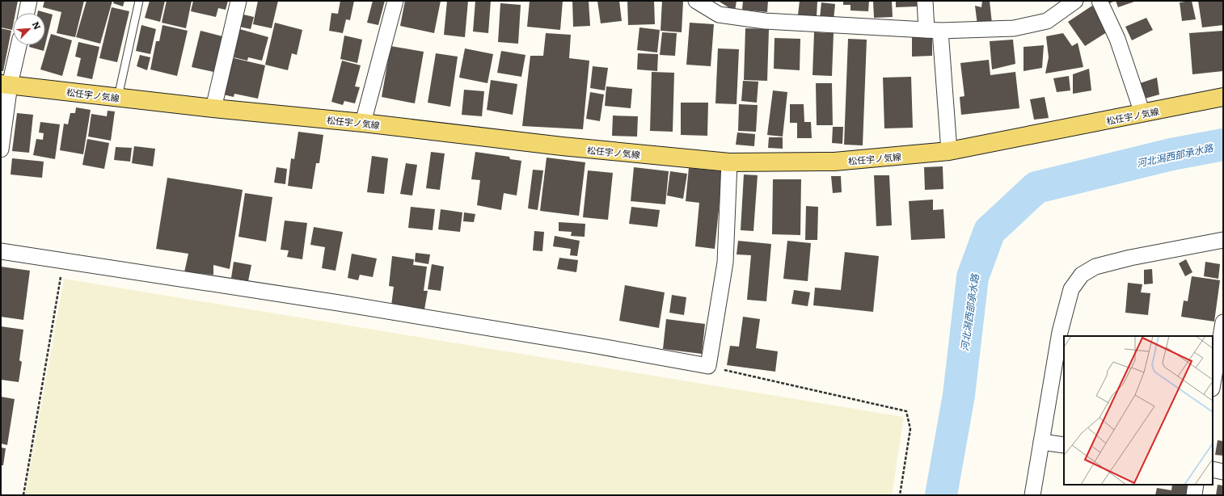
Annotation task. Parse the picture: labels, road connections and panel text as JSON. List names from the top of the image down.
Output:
{
  "streets": {
    "main road": ["松任宇ノ気線"]
  },
  "water": ["河北潟西部承水路"],
  "north": "top right"
}
